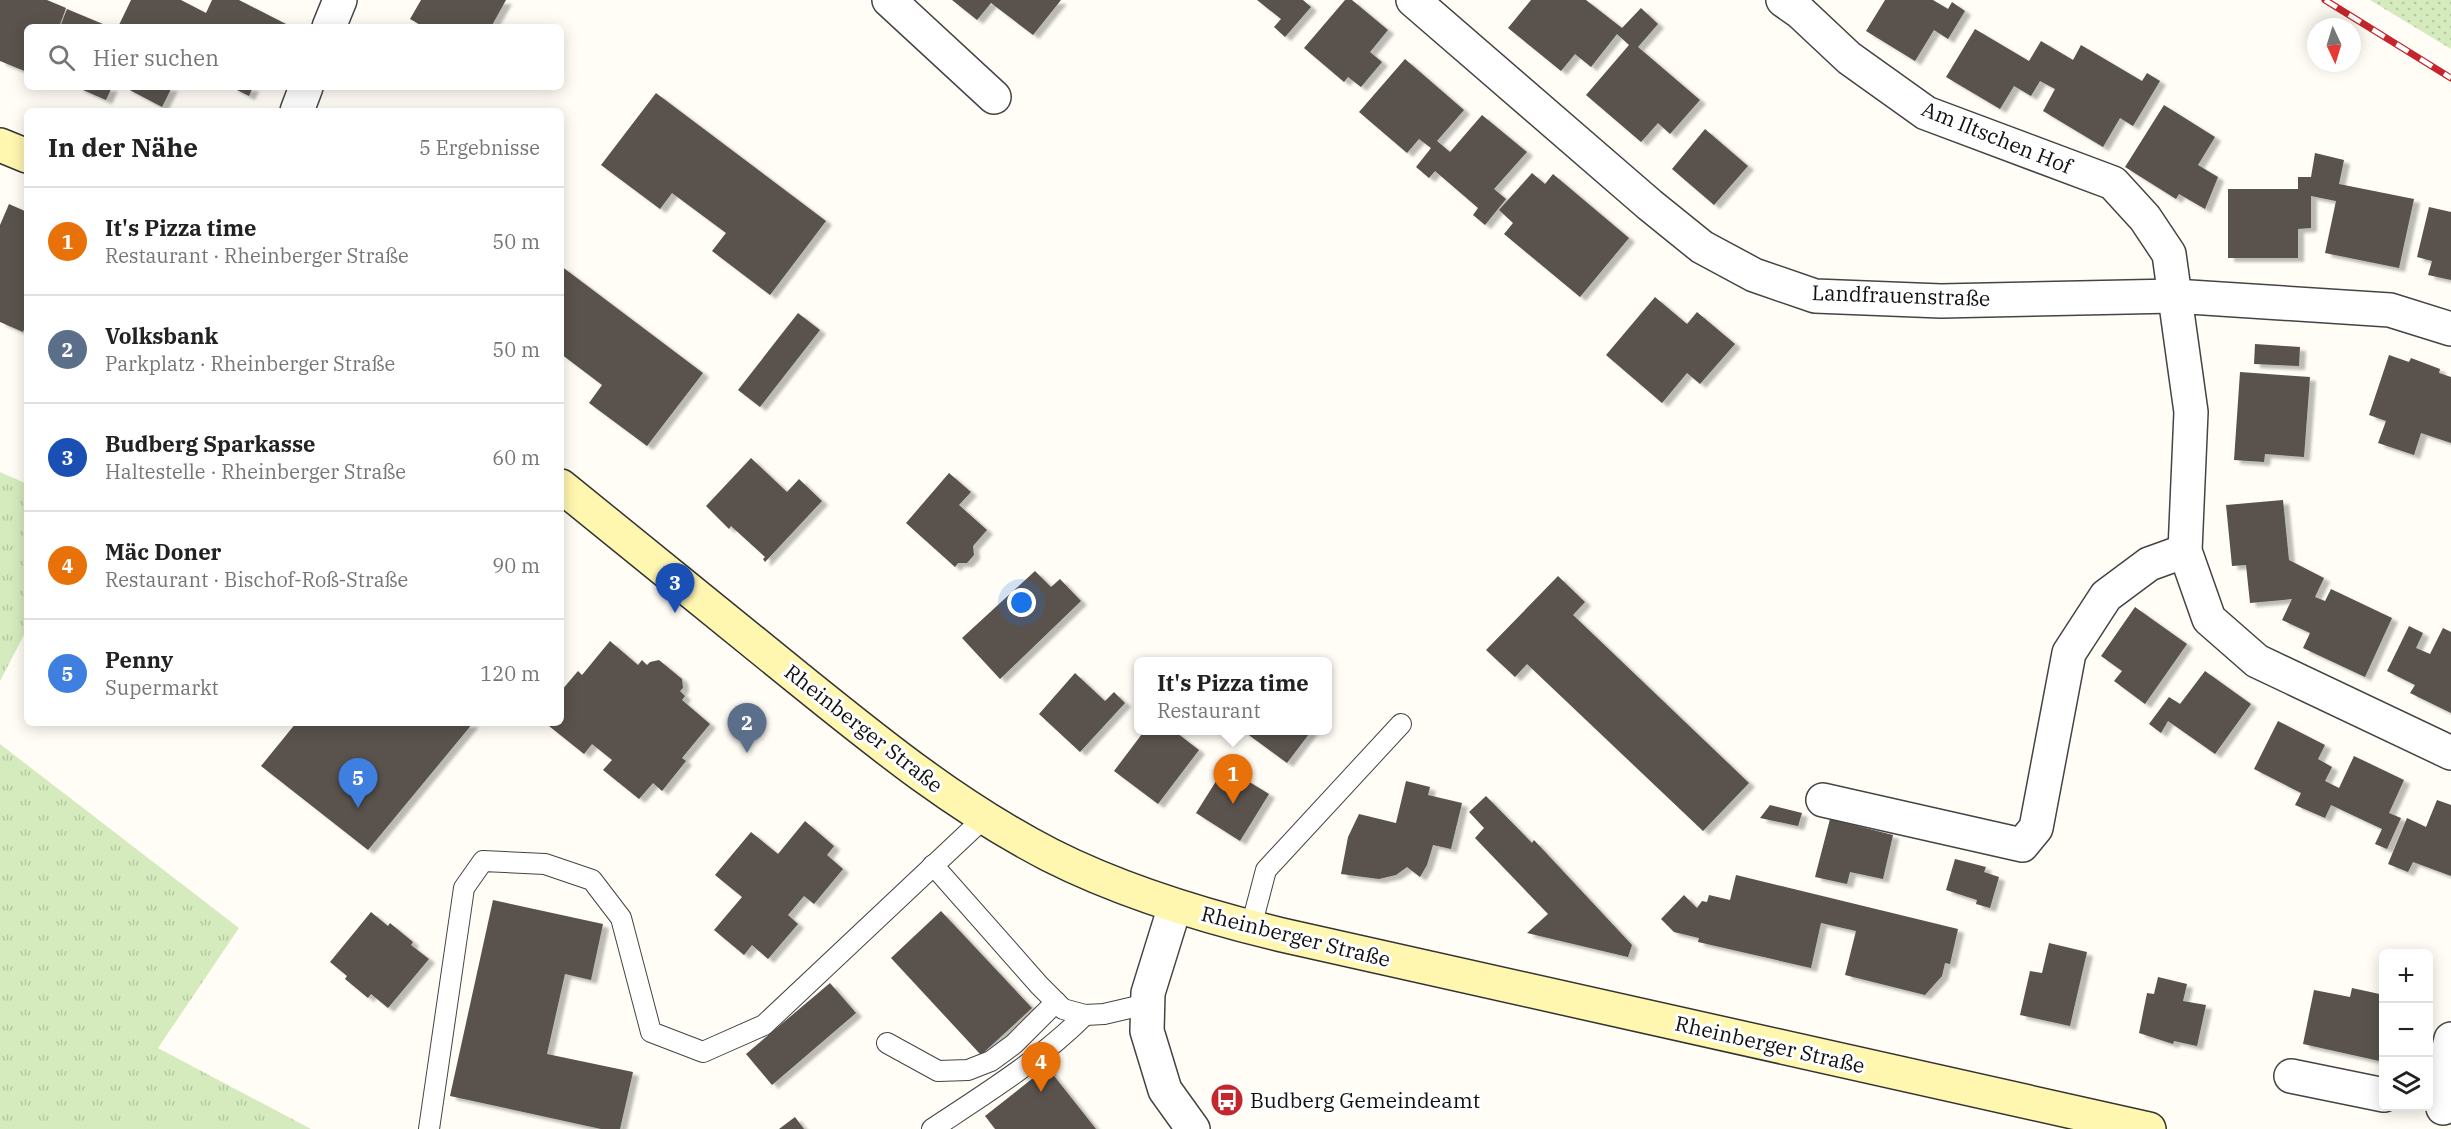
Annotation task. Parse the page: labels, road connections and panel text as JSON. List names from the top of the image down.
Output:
{
  "streets": {
    "main road": ["Rheinberger Straße"],
    "street": ["Am Iltschen Hof", "Landfrauenstraße"]
  },
  "crossings": [
    ["Am Iltschen Hof", "Landfrauenstraße"]
  ],
  "places": {
    "bus stop": ["Budberg Gemeindeamt"]
  },
  "north": "bottom",
  "page": {
    "search": "Hier suchen",
    "heading": ["In der Nähe", "5 Ergebnisse"],
    "list": [
      {
        "mark": "1",
        "name": "It's Pizza time",
        "note": "Restaurant · Rheinberger Straße",
        "value": "50 m"
      },
      {
        "mark": "2",
        "name": "Volksbank",
        "note": "Parkplatz · Rheinberger Straße",
        "value": "50 m"
      },
      {
        "mark": "3",
        "name": "Budberg Sparkasse",
        "note": "Haltestelle · Rheinberger Straße",
        "value": "60 m"
      },
      {
        "mark": "4",
        "name": "Mäc Doner",
        "note": "Restaurant · Bischof-Roß-Straße",
        "value": "90 m"
      },
      {
        "mark": "5",
        "name": "Penny",
        "note": "Supermarkt",
        "value": "120 m"
      }
    ],
    "pins": [
      "3",
      "2",
      "1",
      "5",
      "4"
    ],
    "popup": ["It's Pizza time", "Restaurant"],
    "map_buttons": ["+", "−"]
  }
}
